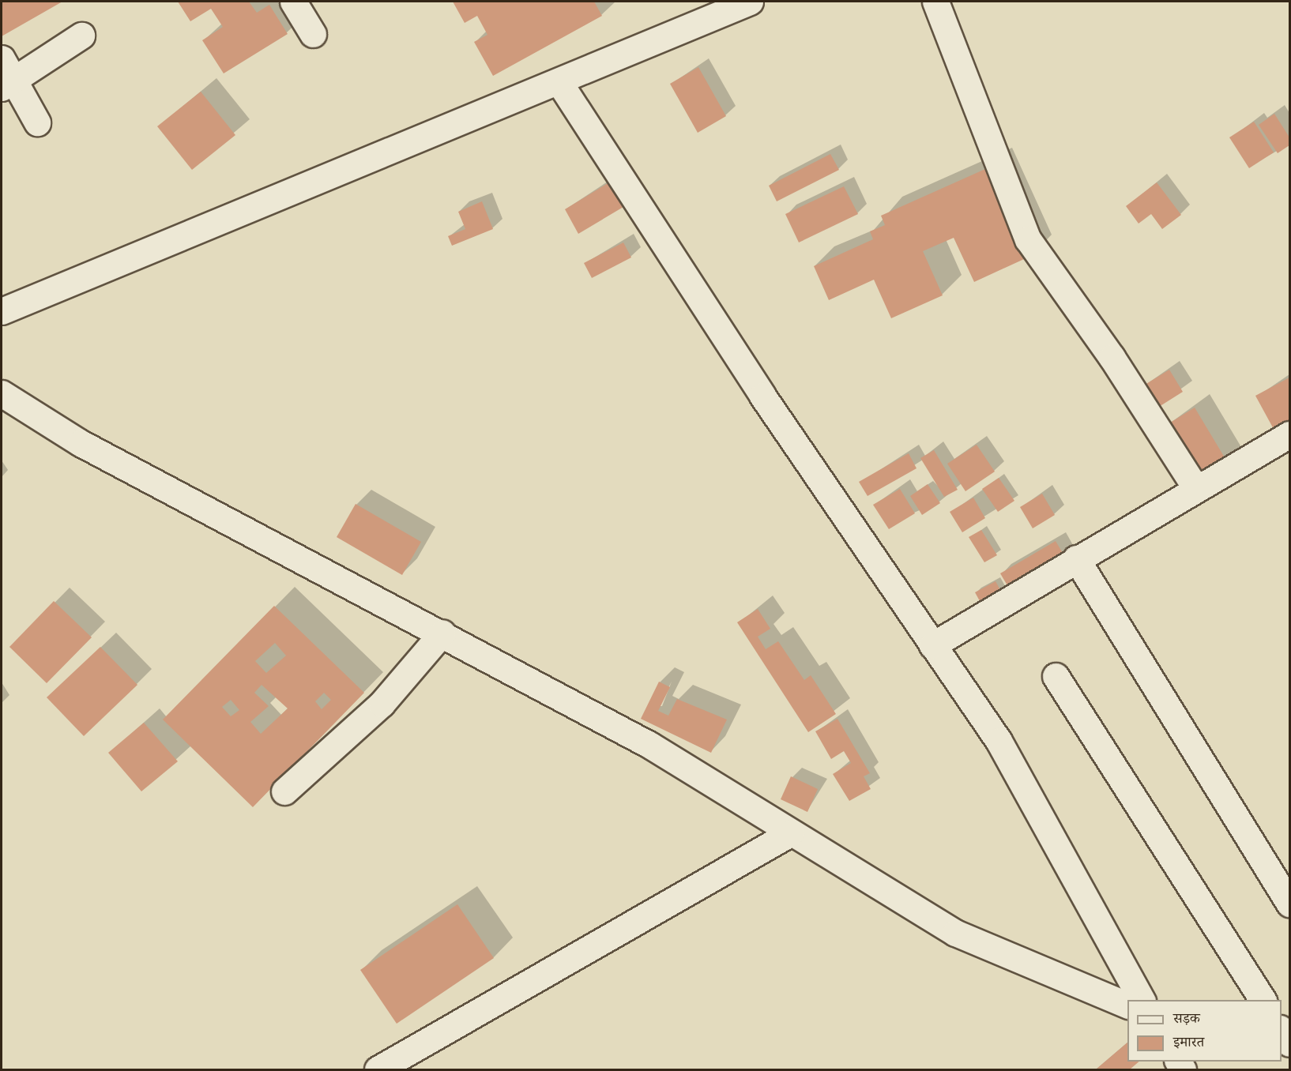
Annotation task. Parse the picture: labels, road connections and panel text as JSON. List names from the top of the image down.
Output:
{
  "legend": ["सड़क", "इमारत"]
}
